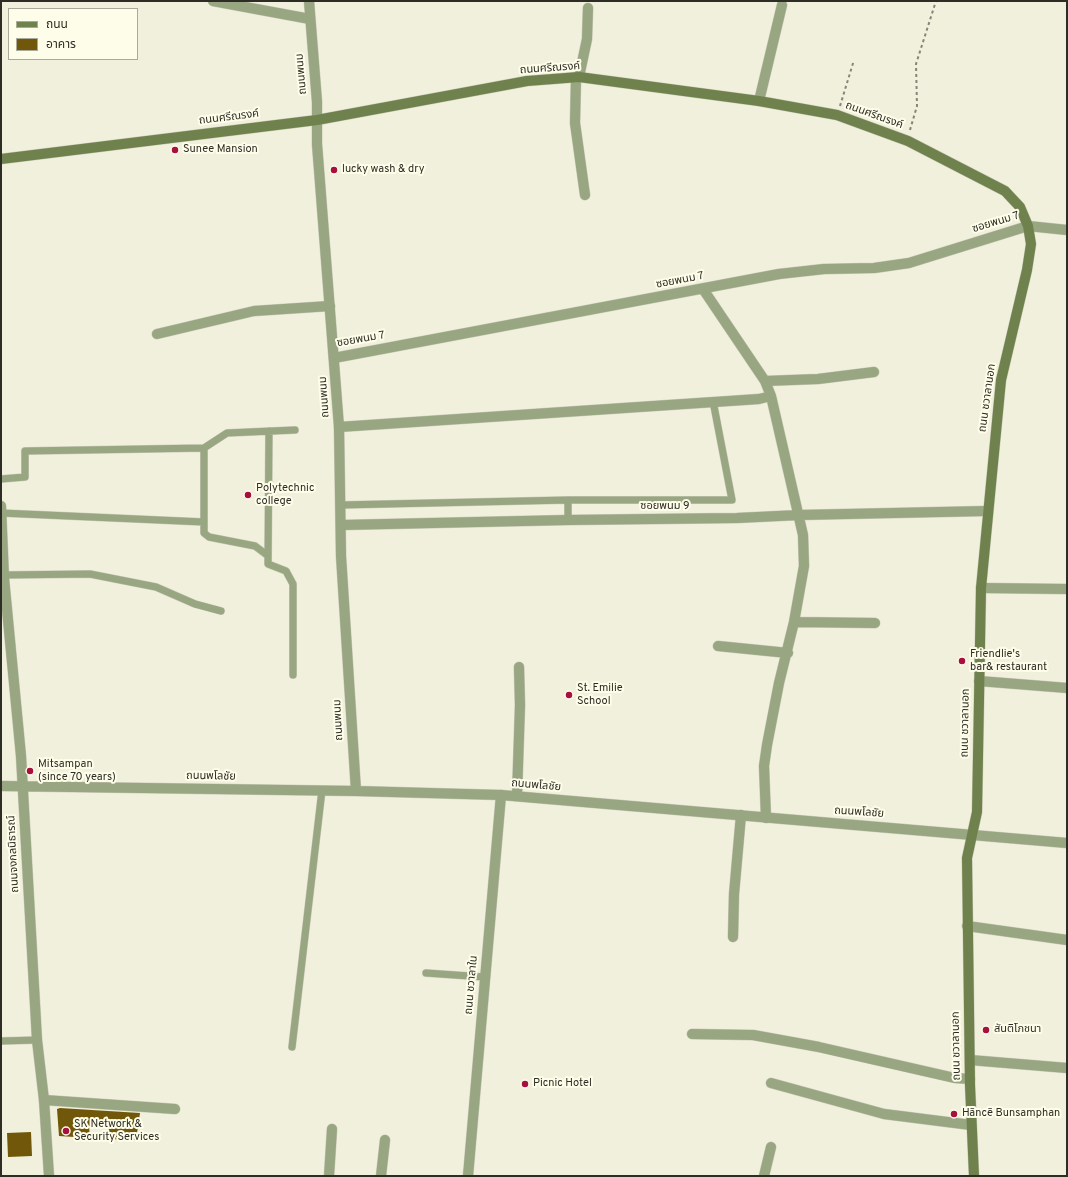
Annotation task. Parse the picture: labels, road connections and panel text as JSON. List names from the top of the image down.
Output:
{
  "streets": {
    "main road": ["ถนนศรีณรงค์", "ถนน ชวาลานอก"],
    "street": [
      "ถนนพนม",
      "ซอยพนม 7",
      "ซอยพนม 9",
      "ถนนพโลชัย",
      "ถนนจงกลนิธารณ์",
      "ถนน ชวาลาใน"
    ]
  },
  "crossings": [
    ["ถนนศรีณรงค์", "ถนนพนม"],
    ["ถนนศรีณรงค์", "ซอยพนม 7"],
    ["ถนนศรีณรงค์", "ถนน ชวาลานอก"],
    ["ถนนพนม", "ซอยพนม 7"],
    ["ถนนพนม", "ซอยพนม 9"],
    ["ถนนพนม", "ถนนพโลชัย"],
    ["ซอยพนม 7", "ถนน ชวาลานอก"],
    ["ถนน ชวาลานอก", "ซอยพนม 9"],
    ["ถนน ชวาลานอก", "ถนนพโลชัย"],
    ["ถนนพโลชัย", "ถนนจงกลนิธารณ์"],
    ["ถนนพโลชัย", "ถนน ชวาลาใน"]
  ],
  "places": [
    "Sunee Mansion",
    "lucky wash & dry",
    "Polytechnic college",
    "Friendlie's bar& restaurant",
    "St. Emilie School",
    "Mitsampan (since 70 years)",
    "สันติโภชนา",
    "Picnic Hotel",
    "Hāncē Bunsamphan",
    "SK Network & Security Services"
  ],
  "legend": ["ถนน", "อาคาร"]
}
